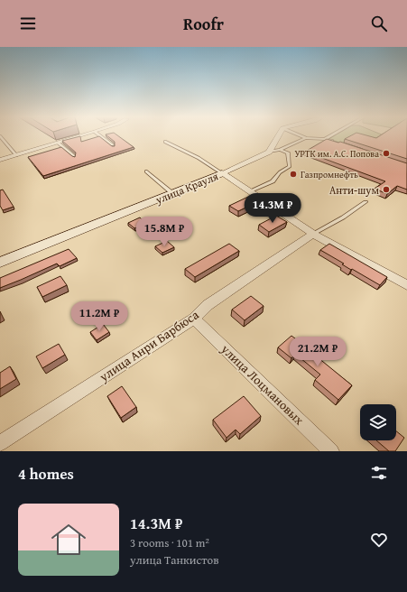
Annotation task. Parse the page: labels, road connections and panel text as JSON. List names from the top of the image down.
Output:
{
  "streets": {
    "street": ["улица Крауля", "улица Анри Барбюса", "улица Лоцмановых"]
  },
  "crossings": [
    ["улица Анри Барбюса", "улица Лоцмановых"]
  ],
  "places": ["УРТК им. А.С. Попова", "Газпромнефть", "Анти-шум"],
  "page": {
    "header": "Roofr",
    "price": [
      "14.3M ₽",
      "15.8M ₽",
      "11.2M ₽",
      "21.2M ₽"
    ],
    "heading": "4 homes",
    "list": [
      {
        "name": "14.3M ₽",
        "note": "3 rooms · 101 m² · улица Танкистов"
      }
    ]
  }
}
